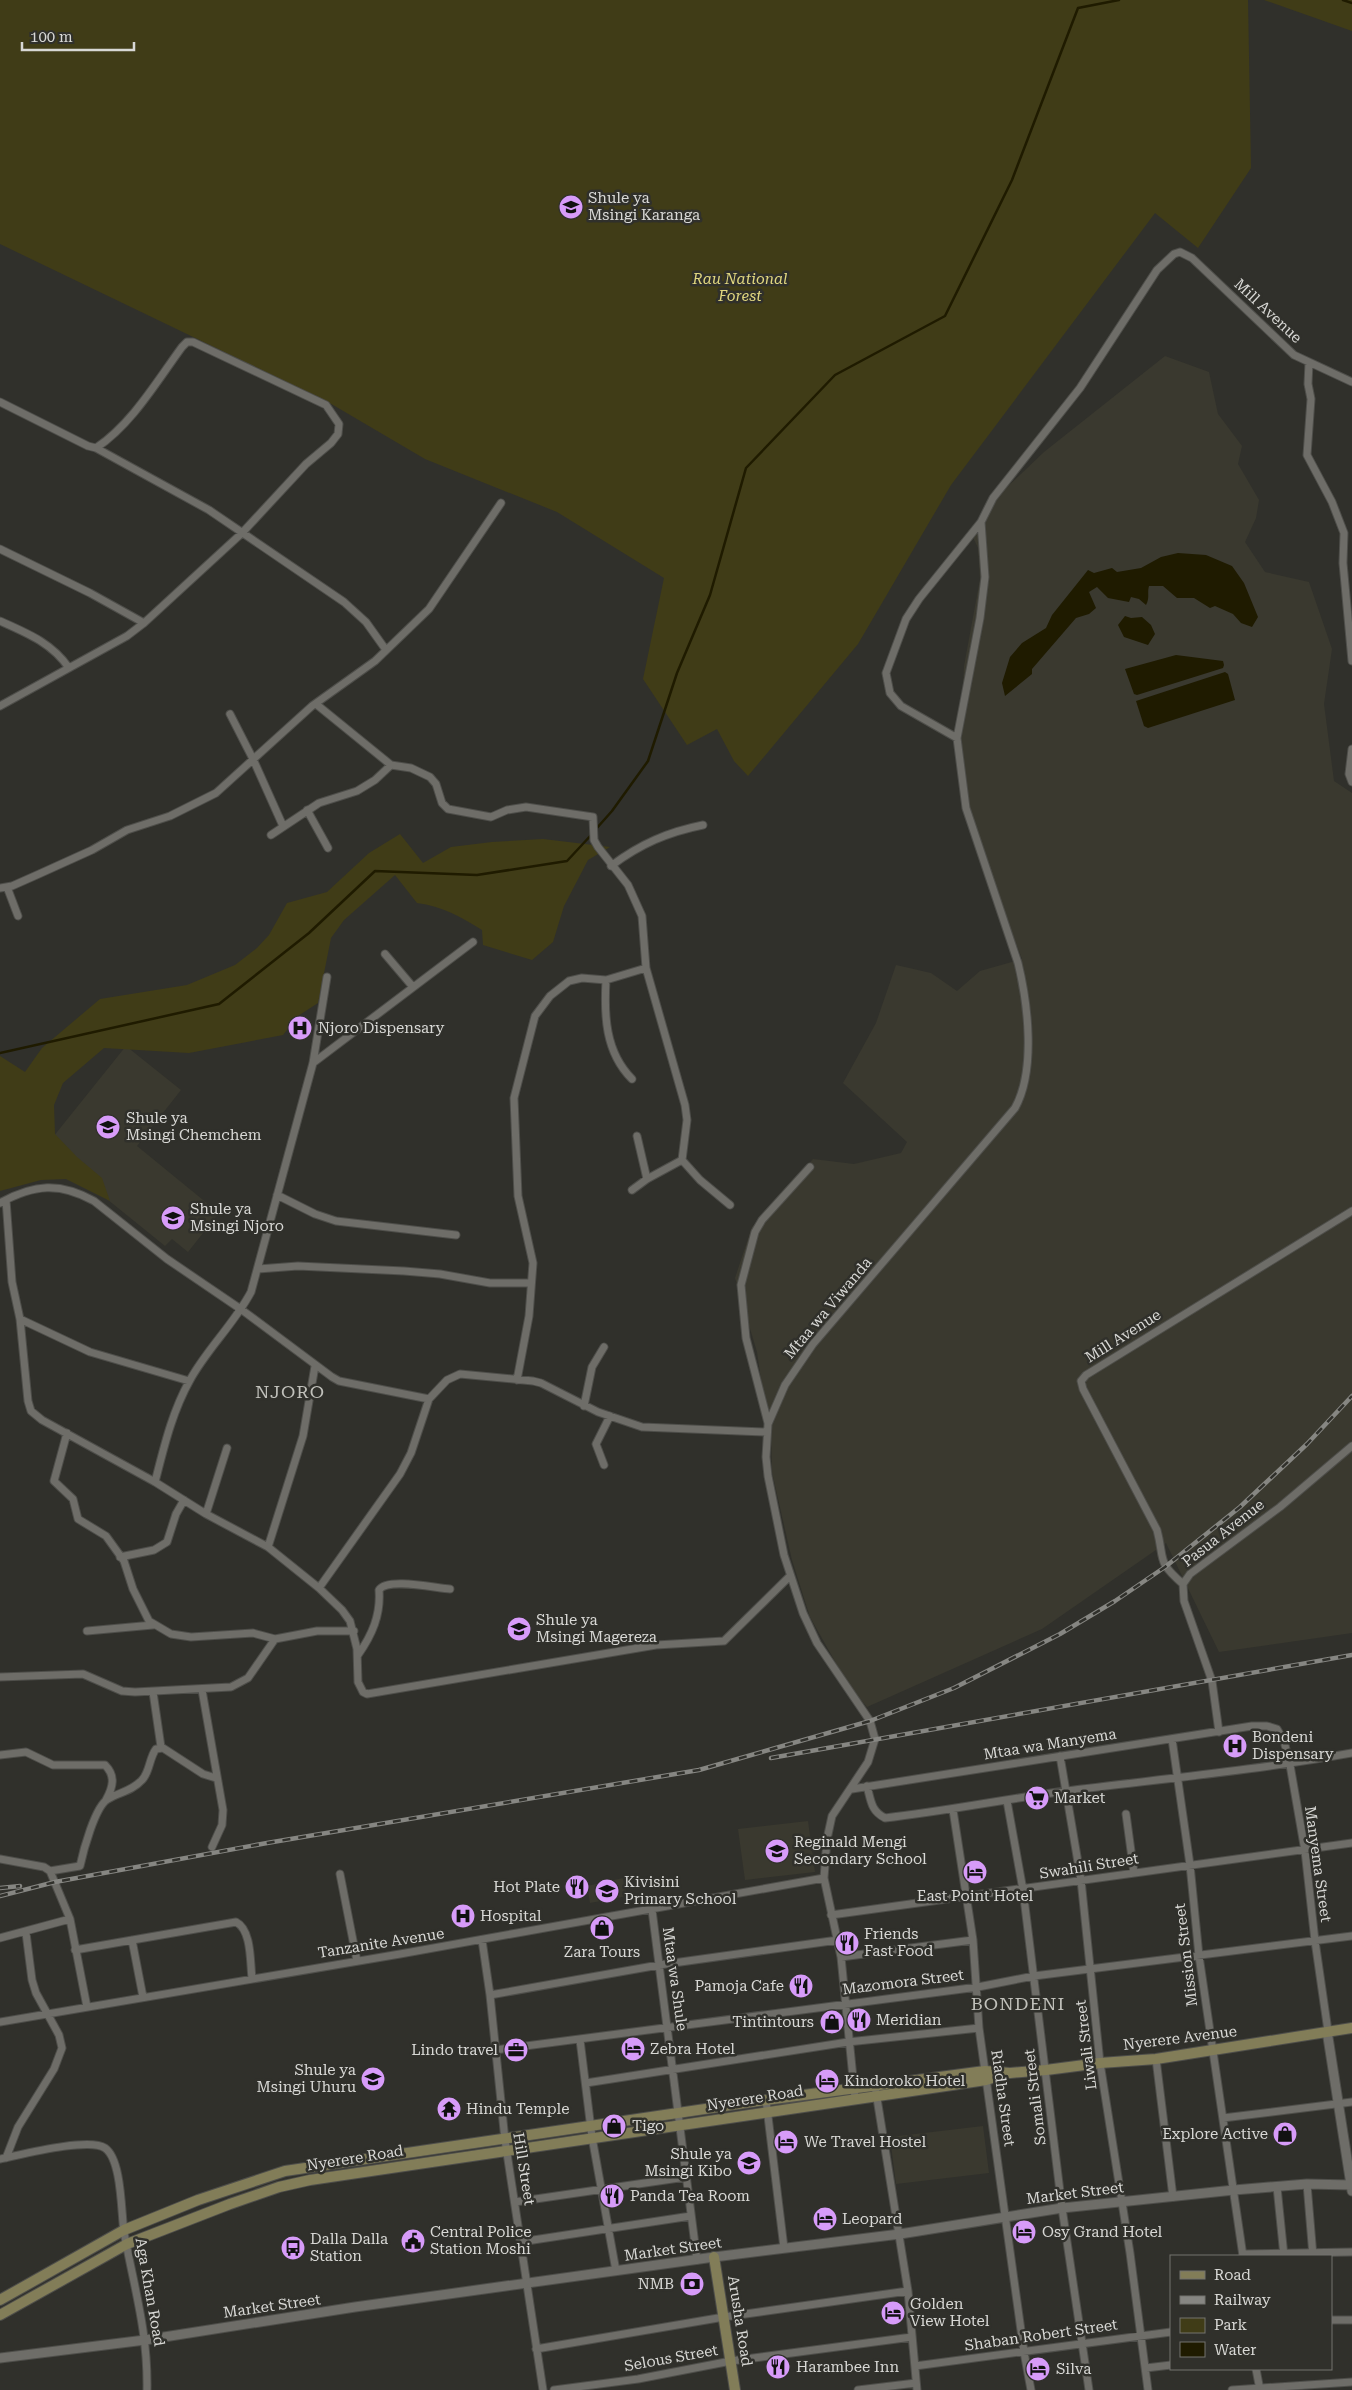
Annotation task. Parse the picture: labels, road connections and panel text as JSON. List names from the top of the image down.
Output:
{
  "streets": {
    "main road": ["Nyerere Avenue", "Nyerere Road", "Arusha Road"],
    "street": [
      "Mill Avenue",
      "Mtaa wa Viwanda",
      "Pasua Avenue",
      "Mtaa wa Manyema",
      "Manyema Street",
      "Swahili Street",
      "Tanzanite Avenue",
      "Mission Street",
      "Mtaa wa Shule",
      "Mazomora Street",
      "Liwali Street",
      "Somali Street",
      "Riadha Street",
      "Hill Street",
      "Market Street",
      "Aga Khan Road",
      "Shaban Robert Street",
      "Selous Street"
    ]
  },
  "crossings": [
    ["Mill Avenue", "Mtaa wa Viwanda"],
    ["Mill Avenue", "Pasua Avenue"],
    ["Mtaa wa Viwanda", "Mtaa wa Manyema"],
    ["Mtaa wa Viwanda", "Swahili Street"],
    ["Mtaa wa Viwanda", "Tanzanite Avenue"],
    ["Mtaa wa Viwanda", "Mazomora Street"],
    ["Mtaa wa Viwanda", "Nyerere Road"],
    ["Pasua Avenue", "Mtaa wa Manyema"],
    ["Mtaa wa Manyema", "Manyema Street"],
    ["Mtaa wa Manyema", "Mission Street"],
    ["Mtaa wa Manyema", "Liwali Street"],
    ["Manyema Street", "Swahili Street"],
    ["Manyema Street", "Mazomora Street"],
    ["Manyema Street", "Nyerere Avenue"],
    ["Swahili Street", "Mission Street"],
    ["Swahili Street", "Liwali Street"],
    ["Swahili Street", "Somali Street"],
    ["Swahili Street", "Riadha Street"],
    ["Tanzanite Avenue", "Mtaa wa Shule"],
    ["Tanzanite Avenue", "Hill Street"],
    ["Mission Street", "Mazomora Street"],
    ["Mission Street", "Nyerere Avenue"],
    ["Mission Street", "Market Street"],
    ["Mtaa wa Shule", "Mazomora Street"],
    ["Mtaa wa Shule", "Nyerere Road"],
    ["Mtaa wa Shule", "Market Street"],
    ["Mazomora Street", "Liwali Street"],
    ["Mazomora Street", "Somali Street"],
    ["Mazomora Street", "Riadha Street"],
    ["Mazomora Street", "Hill Street"],
    ["Nyerere Avenue", "Liwali Street"],
    ["Nyerere Avenue", "Somali Street"],
    ["Nyerere Avenue", "Nyerere Road"],
    ["Liwali Street", "Market Street"],
    ["Liwali Street", "Shaban Robert Street"],
    ["Somali Street", "Market Street"],
    ["Somali Street", "Shaban Robert Street"],
    ["Nyerere Road", "Riadha Street"],
    ["Nyerere Road", "Hill Street"],
    ["Nyerere Road", "Aga Khan Road"],
    ["Riadha Street", "Market Street"],
    ["Riadha Street", "Shaban Robert Street"],
    ["Hill Street", "Market Street"],
    ["Market Street", "Aga Khan Road"],
    ["Market Street", "Arusha Road"],
    ["Arusha Road", "Selous Street"]
  ],
  "districts": ["NJORO", "BONDENI"],
  "parks": ["Rau National Forest"],
  "places": {
    "school or university": [
      "Shule ya Msingi Karanga",
      "Shule ya Msingi Chemchem",
      "Shule ya Msingi Njoro",
      "Shule ya Msingi Magereza",
      "Reginald Mengi Secondary School",
      "Kivisini Primary School",
      "Shule ya Msingi Uhuru",
      "Shule ya Msingi Kibo"
    ],
    "hospital": ["Njoro Dispensary", "Bondeni Dispensary", "Hospital"],
    "supermarket": ["Market"],
    "hotel": [
      "East Point Hotel",
      "Zebra Hotel",
      "Kindoroko Hotel",
      "We Travel Hostel",
      "Leopard",
      "Osy Grand Hotel",
      "Golden View Hotel",
      "Silva"
    ],
    "restaurant": [
      "Hot Plate",
      "Friends Fast Food",
      "Pamoja Cafe",
      "Meridian",
      "Panda Tea Room",
      "Harambee Inn"
    ],
    "shop": [
      "Zara Tours",
      "Tintintours",
      "Tigo",
      "Explore Active"
    ],
    "office": ["Lindo travel"],
    "temple": ["Hindu Temple"],
    "public building": ["Central Police Station Moshi"],
    "bus stop": ["Dalla Dalla Station"],
    "bank": ["NMB"]
  },
  "legend": [
    "Road",
    "Railway",
    "Park",
    "Water"
  ],
  "scale_bar": "100 m"
}
